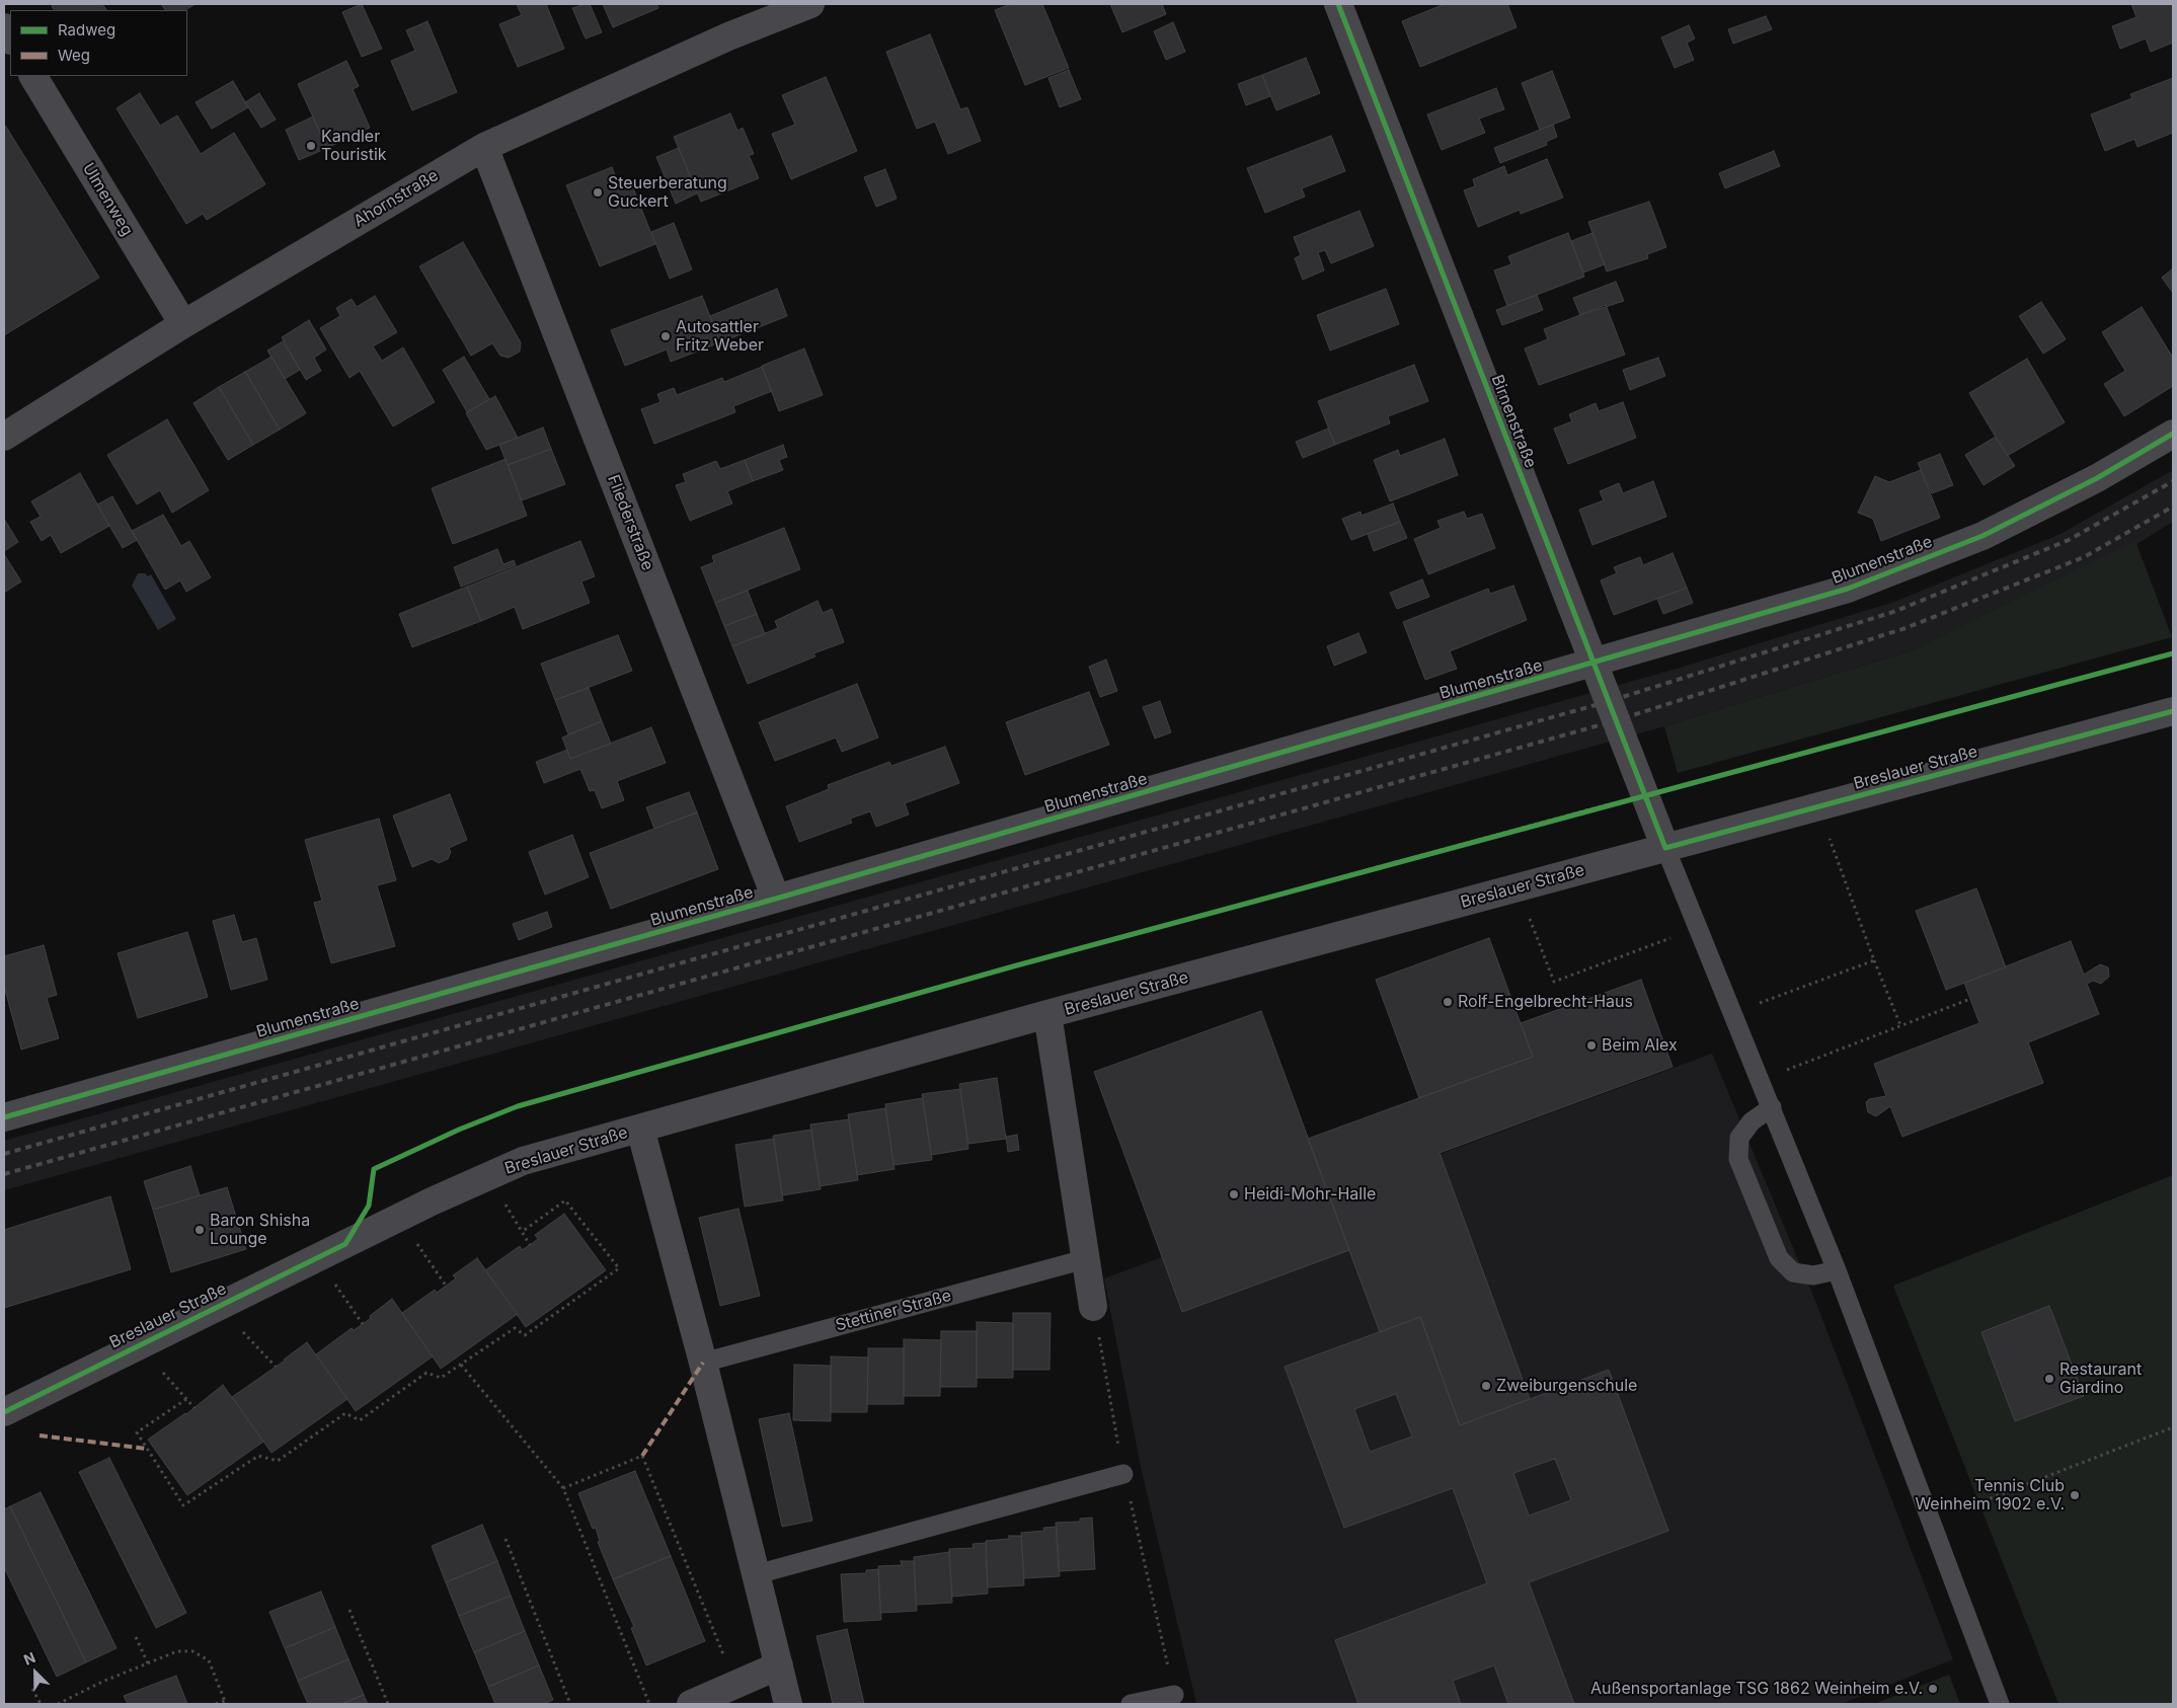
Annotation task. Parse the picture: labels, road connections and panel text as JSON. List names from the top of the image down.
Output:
{
  "streets": {
    "street": [
      "Ahornstraße",
      "Ulmenweg",
      "Birnenstraße",
      "Fliederstraße",
      "Blumenstraße",
      "Breslauer Straße"
    ],
    "lane": ["Stettiner Straße"]
  },
  "crossings": [
    ["Ahornstraße", "Ulmenweg"],
    ["Ahornstraße", "Fliederstraße"],
    ["Birnenstraße", "Blumenstraße"],
    ["Birnenstraße", "Breslauer Straße"],
    ["Fliederstraße", "Blumenstraße"],
    ["Breslauer Straße", "Stettiner Straße"]
  ],
  "places": [
    "Kandler Touristik",
    "Steuerberatung Guckert",
    "Autosattler Fritz Weber",
    "Rolf-Engelbrecht-Haus",
    "Beim Alex",
    "Heidi-Mohr-Halle",
    "Baron Shisha Lounge",
    "Restaurant Giardino",
    "Zweiburgenschule",
    "Tennis Club Weinheim 1902 e.V.",
    "Außensportanlage TSG 1862 Weinheim e.V."
  ],
  "legend": ["Radweg", "Weg"],
  "north": "top left"
}
